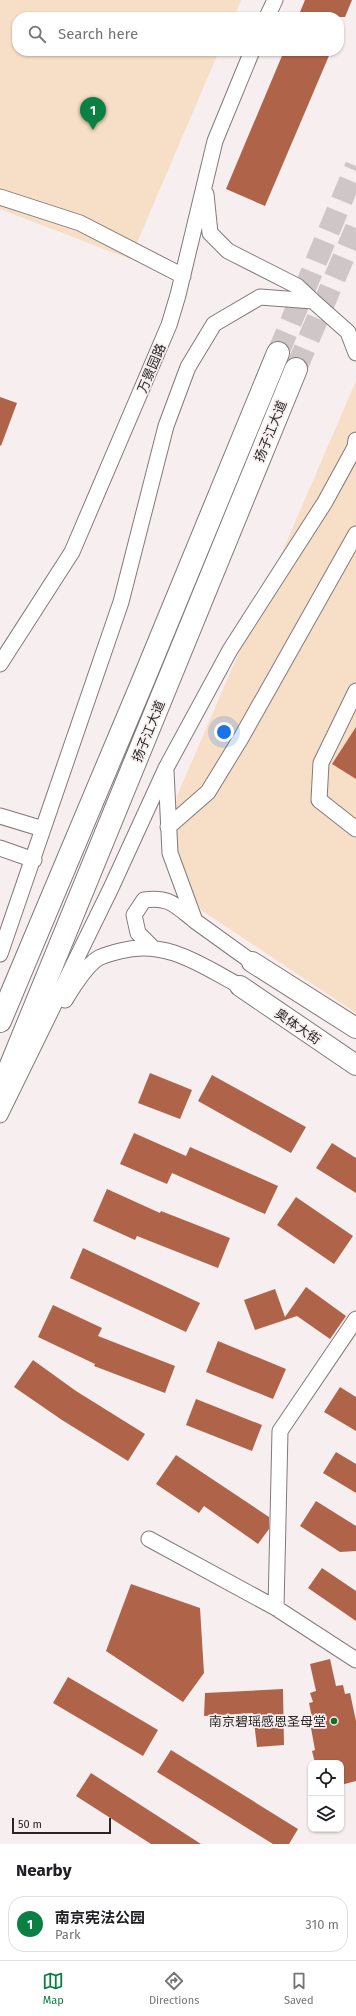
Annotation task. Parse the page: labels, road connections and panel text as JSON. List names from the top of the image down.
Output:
{
  "streets": {
    "highway": ["扬子江大道"],
    "main road": ["奥体大街"],
    "street": ["万景园路"]
  },
  "places": ["南京碧瑶感恩圣母堂"],
  "scale_bar": "50 m",
  "page": {
    "search": "Search here",
    "pins": "1",
    "scale": "50 m",
    "heading": "Nearby",
    "list": [
      {
        "mark": "1",
        "name": "南京宪法公园",
        "note": "Park",
        "value": "310 m"
      }
    ],
    "nav": ["Map", "Directions", "Saved"]
  }
}
